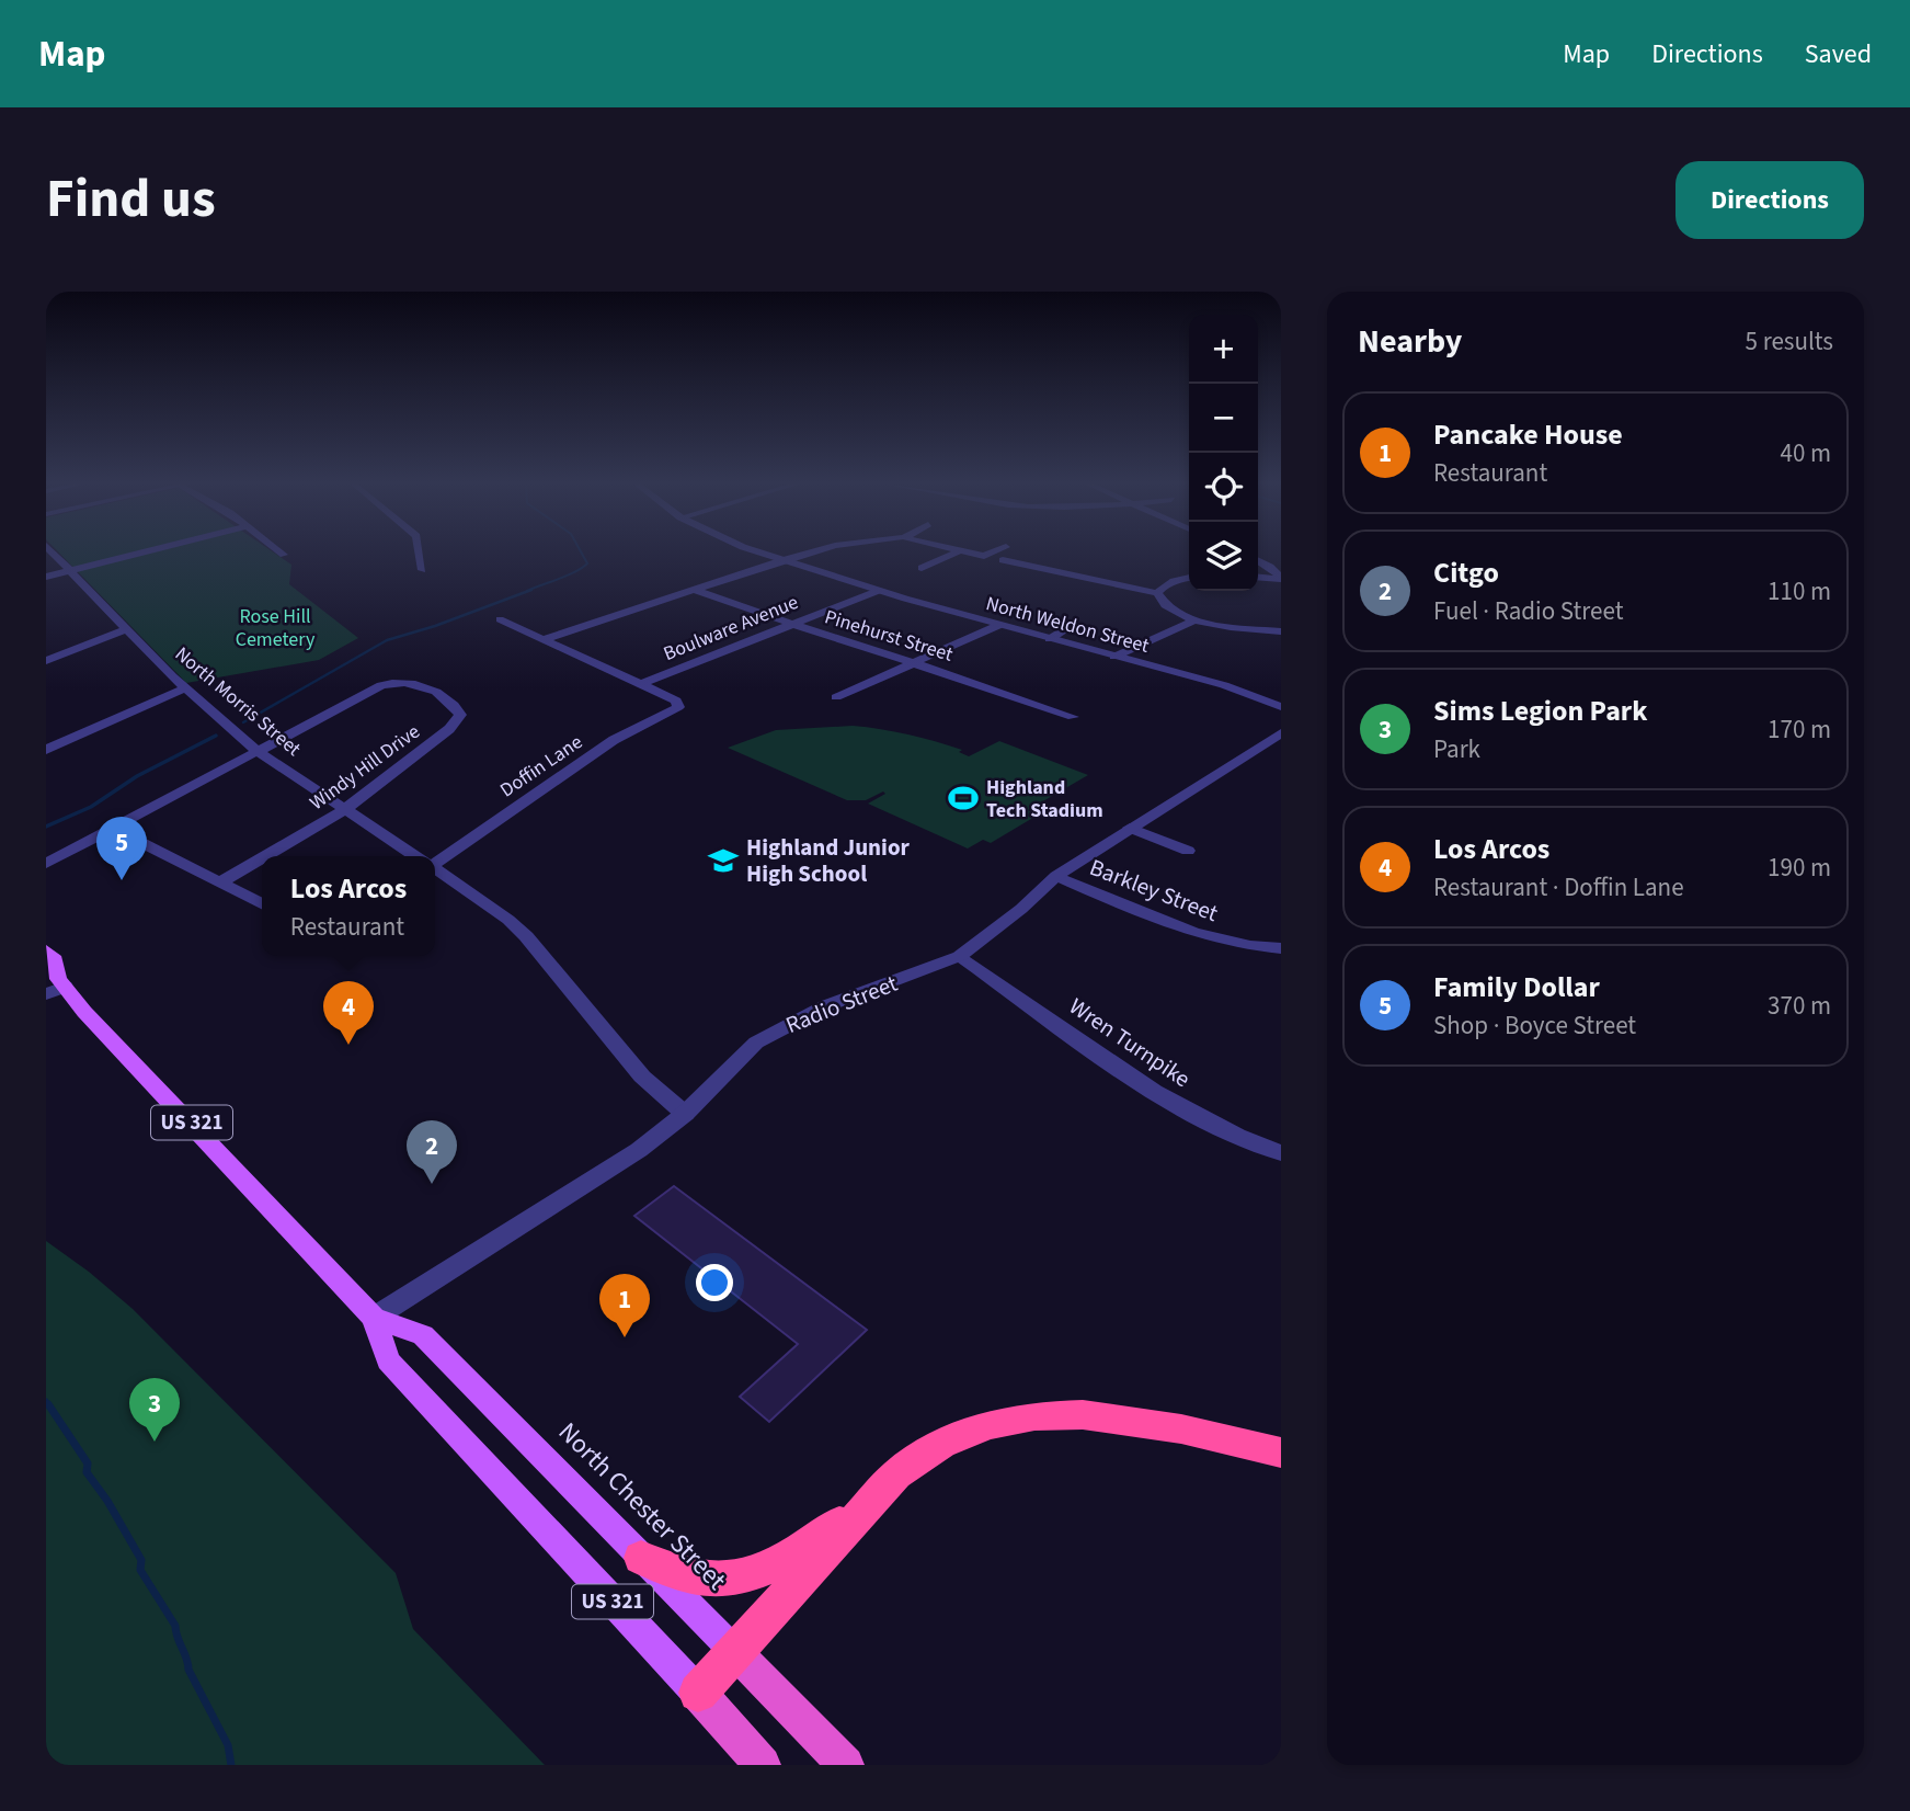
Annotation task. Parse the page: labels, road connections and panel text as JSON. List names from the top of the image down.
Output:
{
  "streets": {
    "highway": ["US 321", "North Chester Street"],
    "street": [
      "North Weldon Street",
      "Boulware Avenue",
      "Pinehurst Street",
      "North Morris Street",
      "Doffin Lane",
      "Windy Hill Drive",
      "Barkley Street",
      "Radio Street",
      "Wren Turnpike"
    ]
  },
  "crossings": [
    ["North Weldon Street", "Boulware Avenue"],
    ["Boulware Avenue", "Pinehurst Street"],
    ["Boulware Avenue", "Doffin Lane"],
    ["North Morris Street", "Windy Hill Drive"],
    ["North Morris Street", "Radio Street"],
    ["Barkley Street", "Radio Street"],
    ["Radio Street", "Wren Turnpike"],
    ["Radio Street", "North Chester Street"]
  ],
  "parks": ["Rose Hill Cemetery"],
  "places": {
    "sports": ["Highland Tech Stadium"],
    "school or university": ["Highland Junior High School"]
  },
  "page": {
    "header": "Map",
    "nav": ["Map", "Directions", "Saved"],
    "title": "Find us",
    "buttons": "Directions",
    "heading": ["Nearby", "5 results"],
    "map_buttons": ["+", "−"],
    "list": [
      {
        "mark": "1",
        "name": "Pancake House",
        "note": "Restaurant",
        "value": "40 m"
      },
      {
        "mark": "2",
        "name": "Citgo",
        "note": "Fuel · Radio Street",
        "value": "110 m"
      },
      {
        "mark": "3",
        "name": "Sims Legion Park",
        "note": "Park",
        "value": "170 m"
      },
      {
        "mark": "4",
        "name": "Los Arcos",
        "note": "Restaurant · Doffin Lane",
        "value": "190 m"
      },
      {
        "mark": "5",
        "name": "Family Dollar",
        "note": "Shop · Boyce Street",
        "value": "370 m"
      }
    ],
    "pins": [
      "5",
      "4",
      "2",
      "1",
      "3"
    ],
    "popup": ["Los Arcos", "Restaurant"]
  }
}
